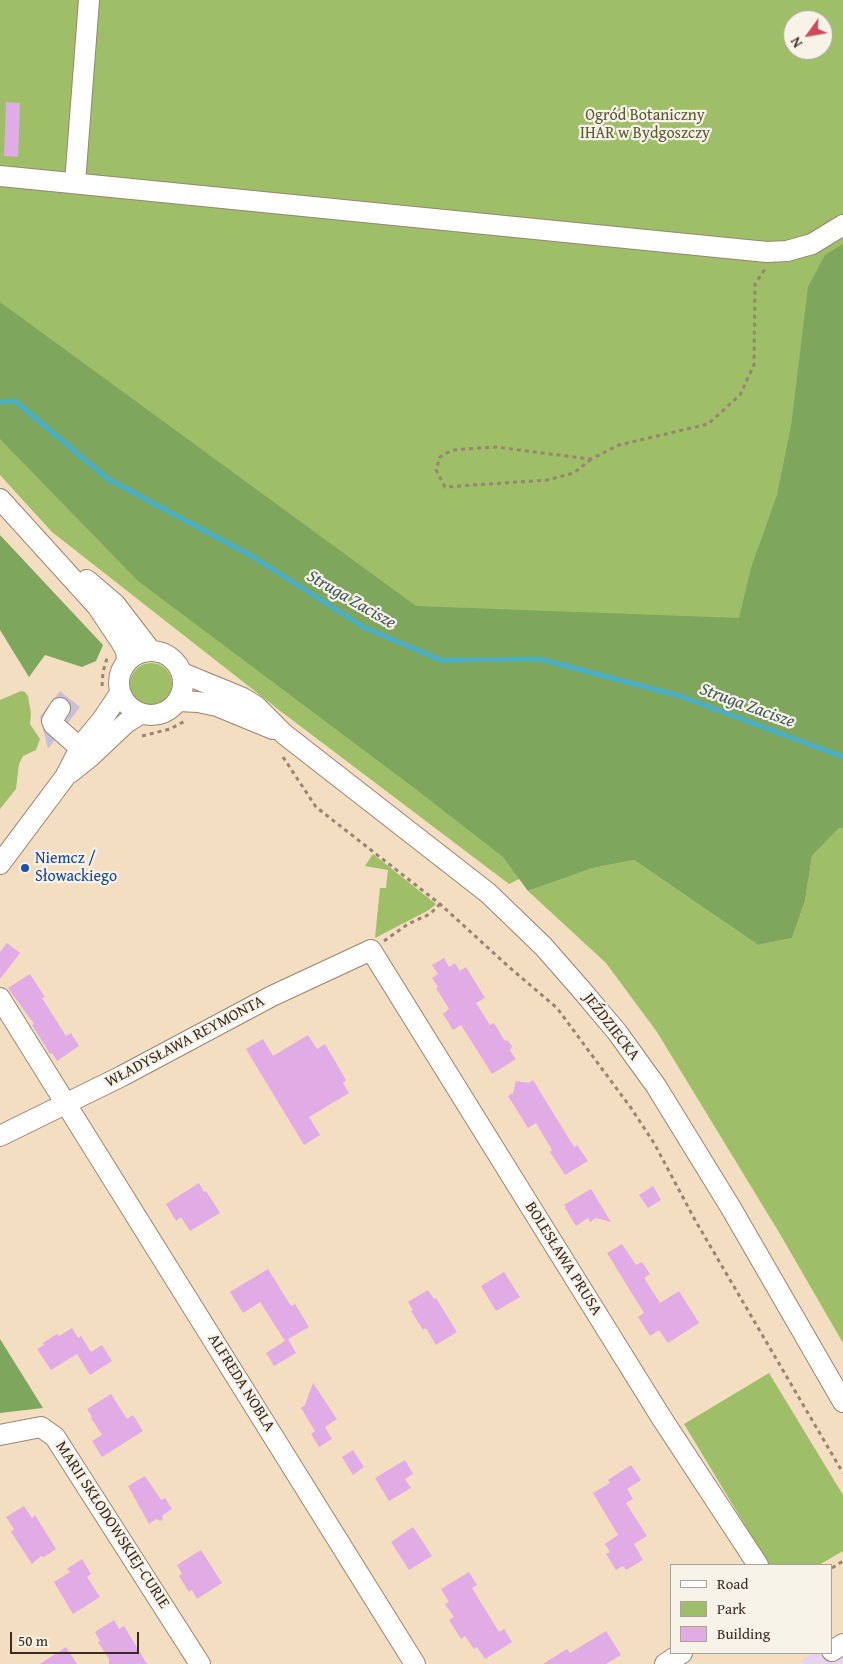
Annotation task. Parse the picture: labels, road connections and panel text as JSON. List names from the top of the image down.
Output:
{
  "streets": {
    "street": [
      "JEŹDZIECKA",
      "WŁADYSŁAWA REYMONTA",
      "BOLESŁAWA PRUSA",
      "ALFREDA NOBLA",
      "MARII SKŁODOWSKIEJ-CURIE"
    ]
  },
  "crossings": [
    ["WŁADYSŁAWA REYMONTA", "BOLESŁAWA PRUSA"],
    ["WŁADYSŁAWA REYMONTA", "ALFREDA NOBLA"]
  ],
  "water": ["Struga Zacisze"],
  "parks": ["Ogród Botaniczny IHAR w Bydgoszczy"],
  "places": ["Niemcz / Słowackiego"],
  "legend": ["Road", "Park", "Building"],
  "scale_bar": "50 m",
  "north": "bottom left"
}
